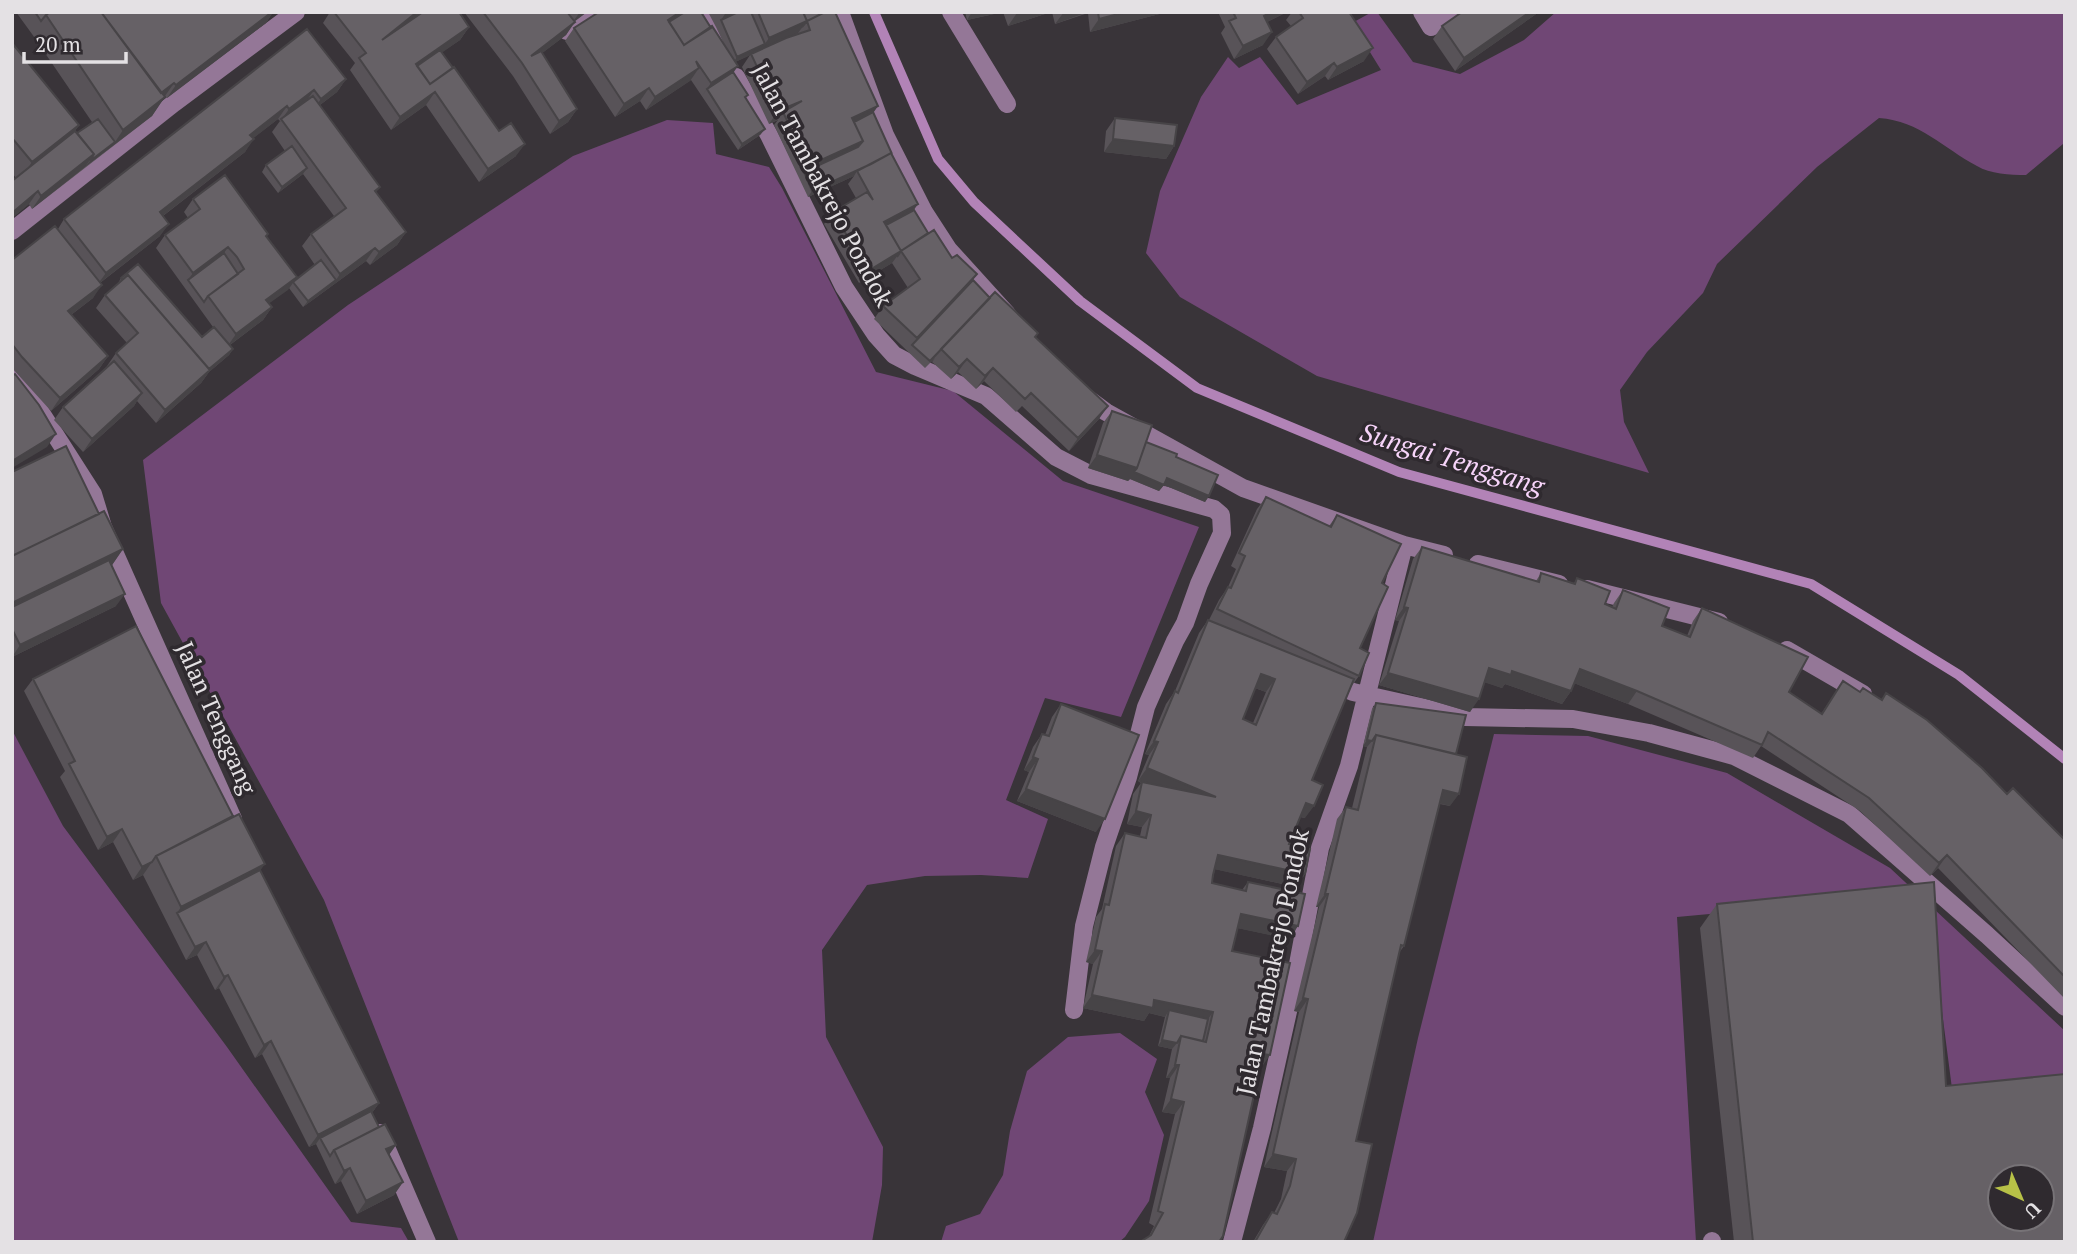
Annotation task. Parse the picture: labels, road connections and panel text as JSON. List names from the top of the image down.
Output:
{
  "streets": {
    "street": ["Jalan Tambakrejo Pondok", "Jalan Tenggang"]
  },
  "water": ["Sungai Tenggang"],
  "scale_bar": "20 m",
  "north": "bottom right"
}
